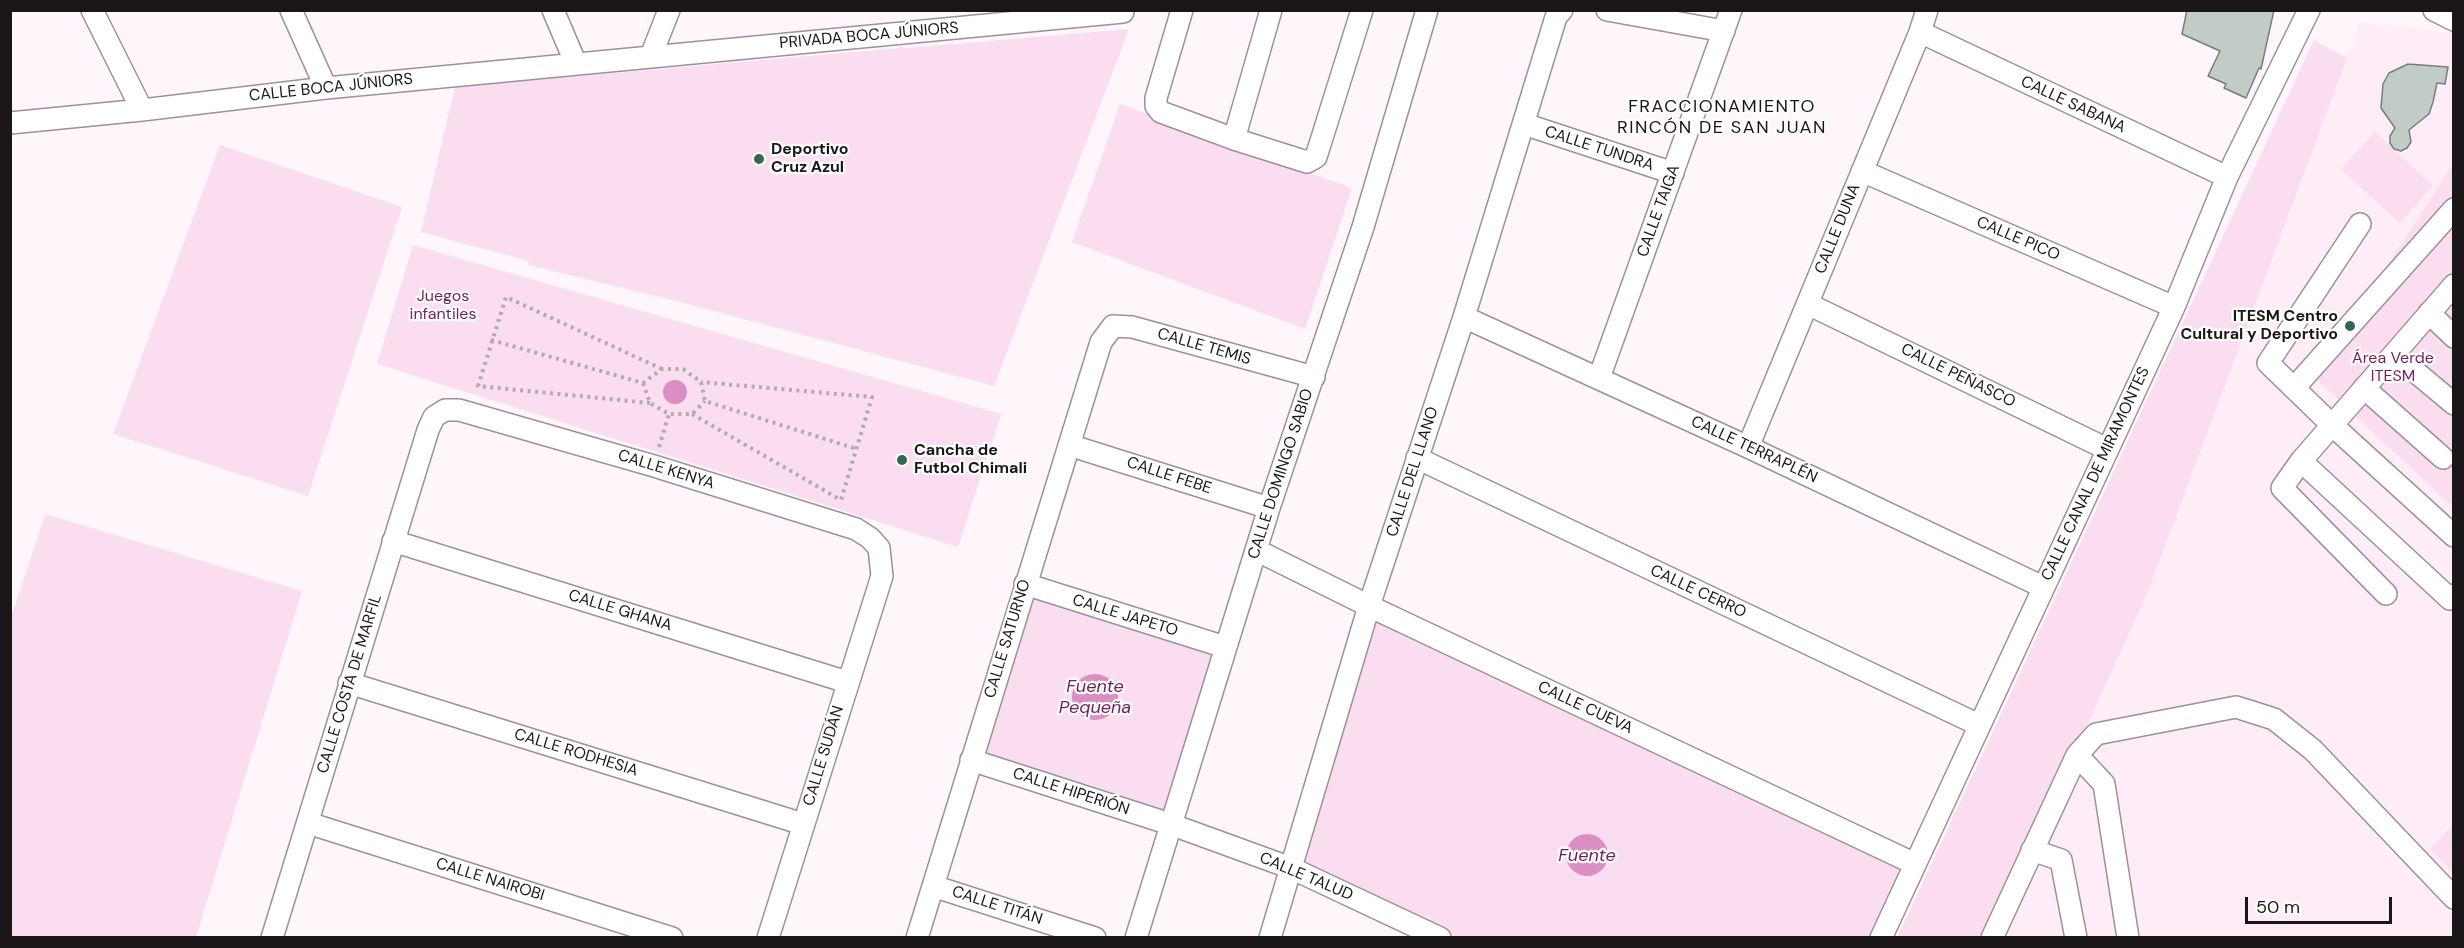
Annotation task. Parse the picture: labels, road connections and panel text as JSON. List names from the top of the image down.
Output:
{
  "streets": {
    "street": [
      "PRIVADA BOCA JÚNIORS",
      "CALLE BOCA JÚNIORS",
      "CALLE SABANA",
      "CALLE TUNDRA",
      "CALLE TAIGA",
      "CALLE DUNA",
      "CALLE PICO",
      "CALLE TEMIS",
      "CALLE PEÑASCO",
      "CALLE TERRAPLÉN",
      "CALLE KENYA",
      "CALLE DEL LLANO",
      "CALLE DOMINGO SABIO",
      "CALLE CANAL DE MIRAMONTES",
      "CALLE FEBE",
      "CALLE CERRO",
      "CALLE GHANA",
      "CALLE JAPETO",
      "CALLE SATURNO",
      "CALLE COSTA DE MARFIL",
      "CALLE CUEVA",
      "CALLE RODHESIA",
      "CALLE SUDÁN",
      "CALLE HIPERIÓN",
      "CALLE TALUD",
      "CALLE NAIROBI",
      "CALLE TITÁN"
    ]
  },
  "crossings": [
    ["PRIVADA BOCA JÚNIORS", "CALLE BOCA JÚNIORS"],
    ["CALLE SABANA", "CALLE DUNA"],
    ["CALLE SABANA", "CALLE CANAL DE MIRAMONTES"],
    ["CALLE TUNDRA", "CALLE TAIGA"],
    ["CALLE TUNDRA", "CALLE DEL LLANO"],
    ["CALLE TAIGA", "CALLE TERRAPLÉN"],
    ["CALLE DUNA", "CALLE PICO"],
    ["CALLE DUNA", "CALLE PEÑASCO"],
    ["CALLE DUNA", "CALLE TERRAPLÉN"],
    ["CALLE PICO", "CALLE CANAL DE MIRAMONTES"],
    ["CALLE TEMIS", "CALLE DOMINGO SABIO"],
    ["CALLE TEMIS", "CALLE SATURNO"],
    ["CALLE PEÑASCO", "CALLE CANAL DE MIRAMONTES"],
    ["CALLE TERRAPLÉN", "CALLE DEL LLANO"],
    ["CALLE TERRAPLÉN", "CALLE CANAL DE MIRAMONTES"],
    ["CALLE KENYA", "CALLE COSTA DE MARFIL"],
    ["CALLE KENYA", "CALLE SUDÁN"],
    ["CALLE DEL LLANO", "CALLE CERRO"],
    ["CALLE DEL LLANO", "CALLE CUEVA"],
    ["CALLE DEL LLANO", "CALLE TALUD"],
    ["CALLE DOMINGO SABIO", "CALLE FEBE"],
    ["CALLE DOMINGO SABIO", "CALLE JAPETO"],
    ["CALLE DOMINGO SABIO", "CALLE CUEVA"],
    ["CALLE DOMINGO SABIO", "CALLE HIPERIÓN"],
    ["CALLE DOMINGO SABIO", "CALLE TALUD"],
    ["CALLE CANAL DE MIRAMONTES", "CALLE CERRO"],
    ["CALLE CANAL DE MIRAMONTES", "CALLE CUEVA"],
    ["CALLE FEBE", "CALLE SATURNO"],
    ["CALLE GHANA", "CALLE COSTA DE MARFIL"],
    ["CALLE GHANA", "CALLE SUDÁN"],
    ["CALLE JAPETO", "CALLE SATURNO"],
    ["CALLE SATURNO", "CALLE HIPERIÓN"],
    ["CALLE SATURNO", "CALLE TITÁN"],
    ["CALLE COSTA DE MARFIL", "CALLE RODHESIA"],
    ["CALLE COSTA DE MARFIL", "CALLE NAIROBI"],
    ["CALLE RODHESIA", "CALLE SUDÁN"],
    ["CALLE HIPERIÓN", "CALLE TALUD"]
  ],
  "districts": ["FRACCIONAMIENTO RINCÓN DE SAN JUAN"],
  "water": ["Fuente Pequeña", "Fuente"],
  "parks": ["Juegos infantiles", "Área Verde ITESM"],
  "places": ["Deportivo Cruz Azul", "ITESM Centro Cultural y Deportivo", "Cancha de Futbol Chimali"],
  "scale_bar": "50 m"
}
